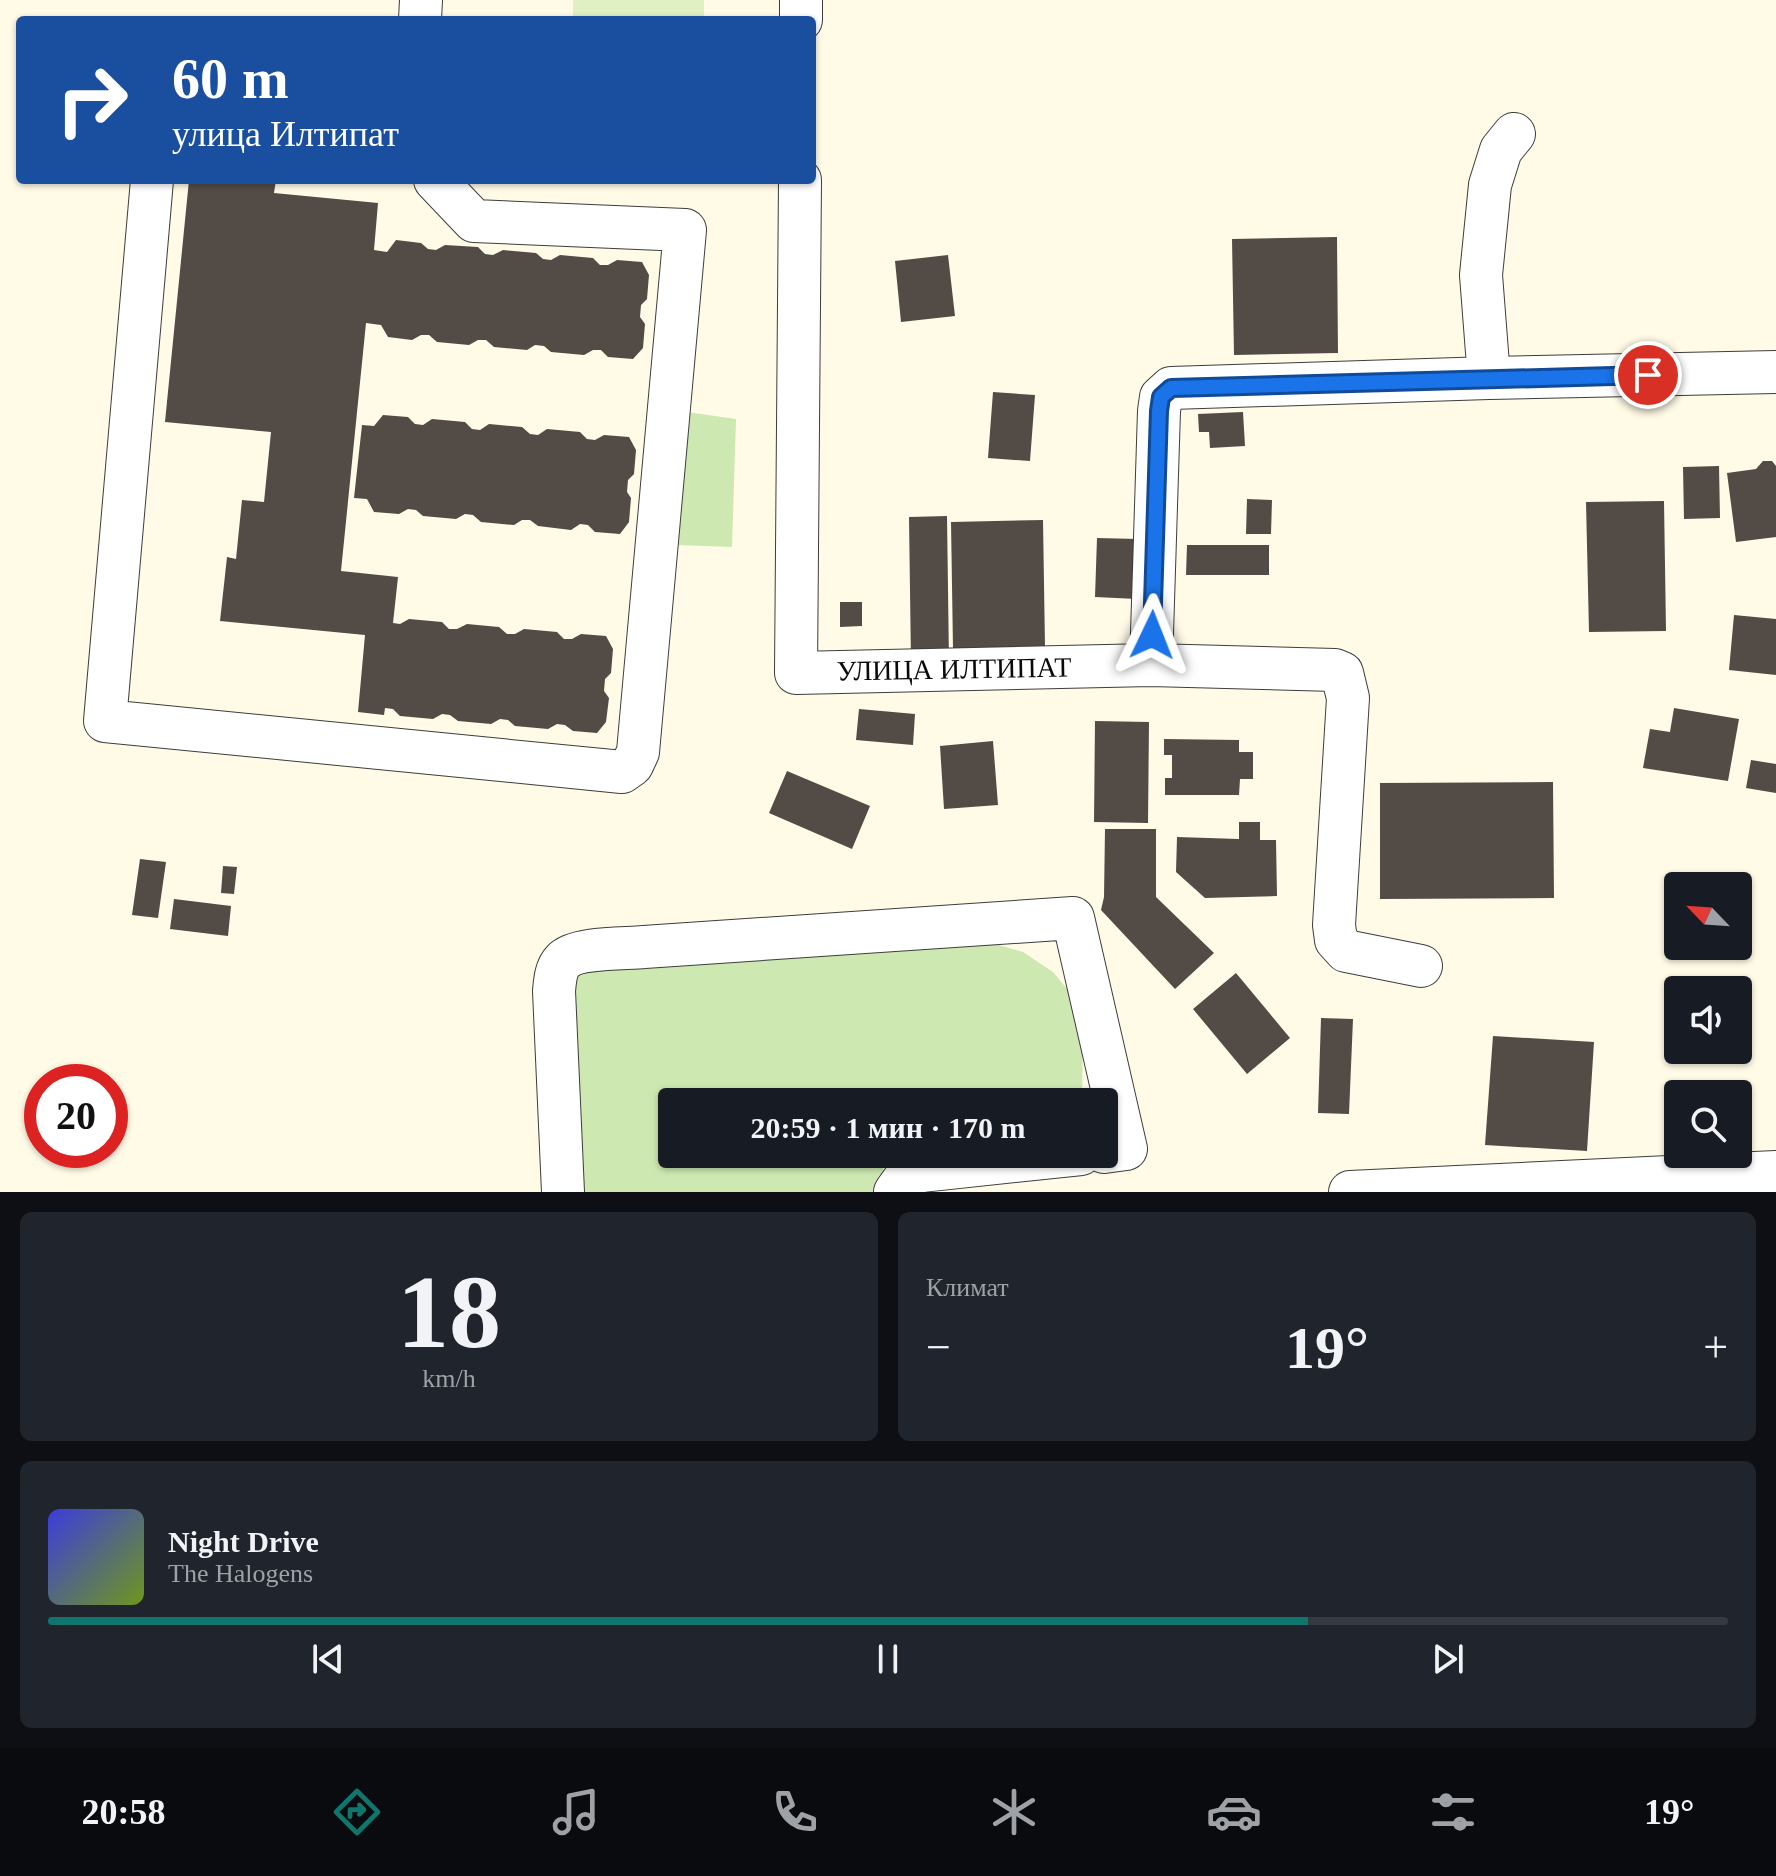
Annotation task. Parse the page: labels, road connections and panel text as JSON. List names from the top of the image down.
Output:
{
  "streets": {
    "street": ["УЛИЦА ИЛТИПАТ"]
  },
  "north": "top left",
  "page": {
    "turn": ["60 m", "улица Илтипат"],
    "limit": "20",
    "trip": "20:59 · 1 мин · 170 m",
    "tile": [
      ["18", "km/h"],
      "Климат"
    ],
    "heat": ["−", "19°", "+"],
    "song": ["Night Drive", "The Halogens"],
    "tabs": ["20:58", "19°"]
  }
}
